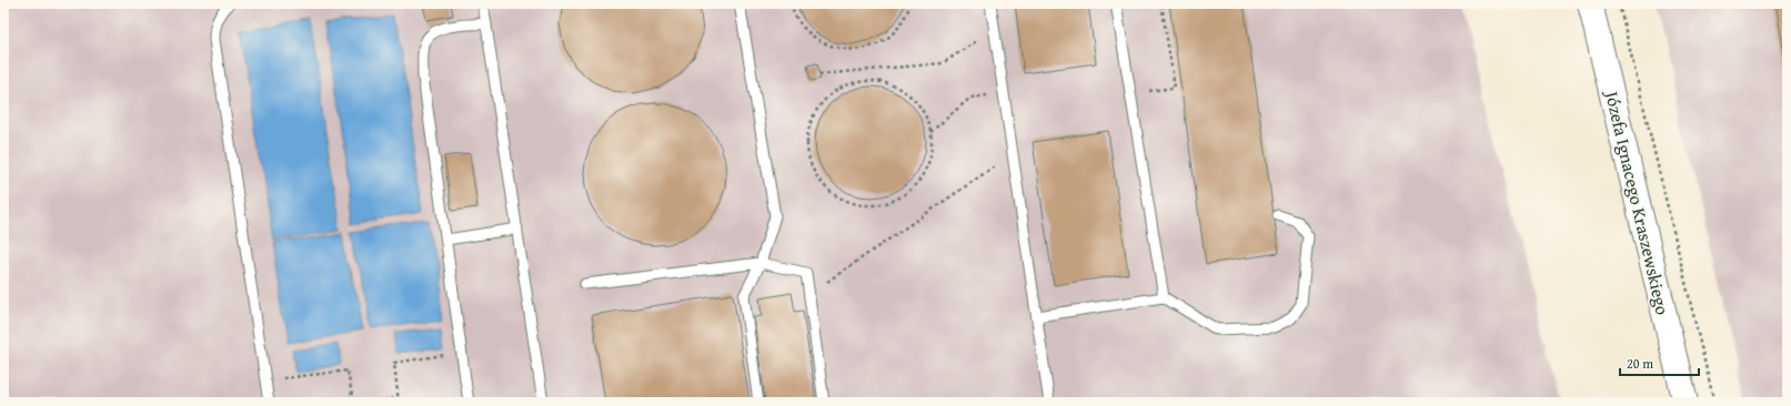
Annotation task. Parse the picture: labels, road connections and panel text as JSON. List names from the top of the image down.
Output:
{
  "streets": {
    "street": ["Józefa Ignacego Kraszewskiego"]
  },
  "scale_bar": "20 m"
}
